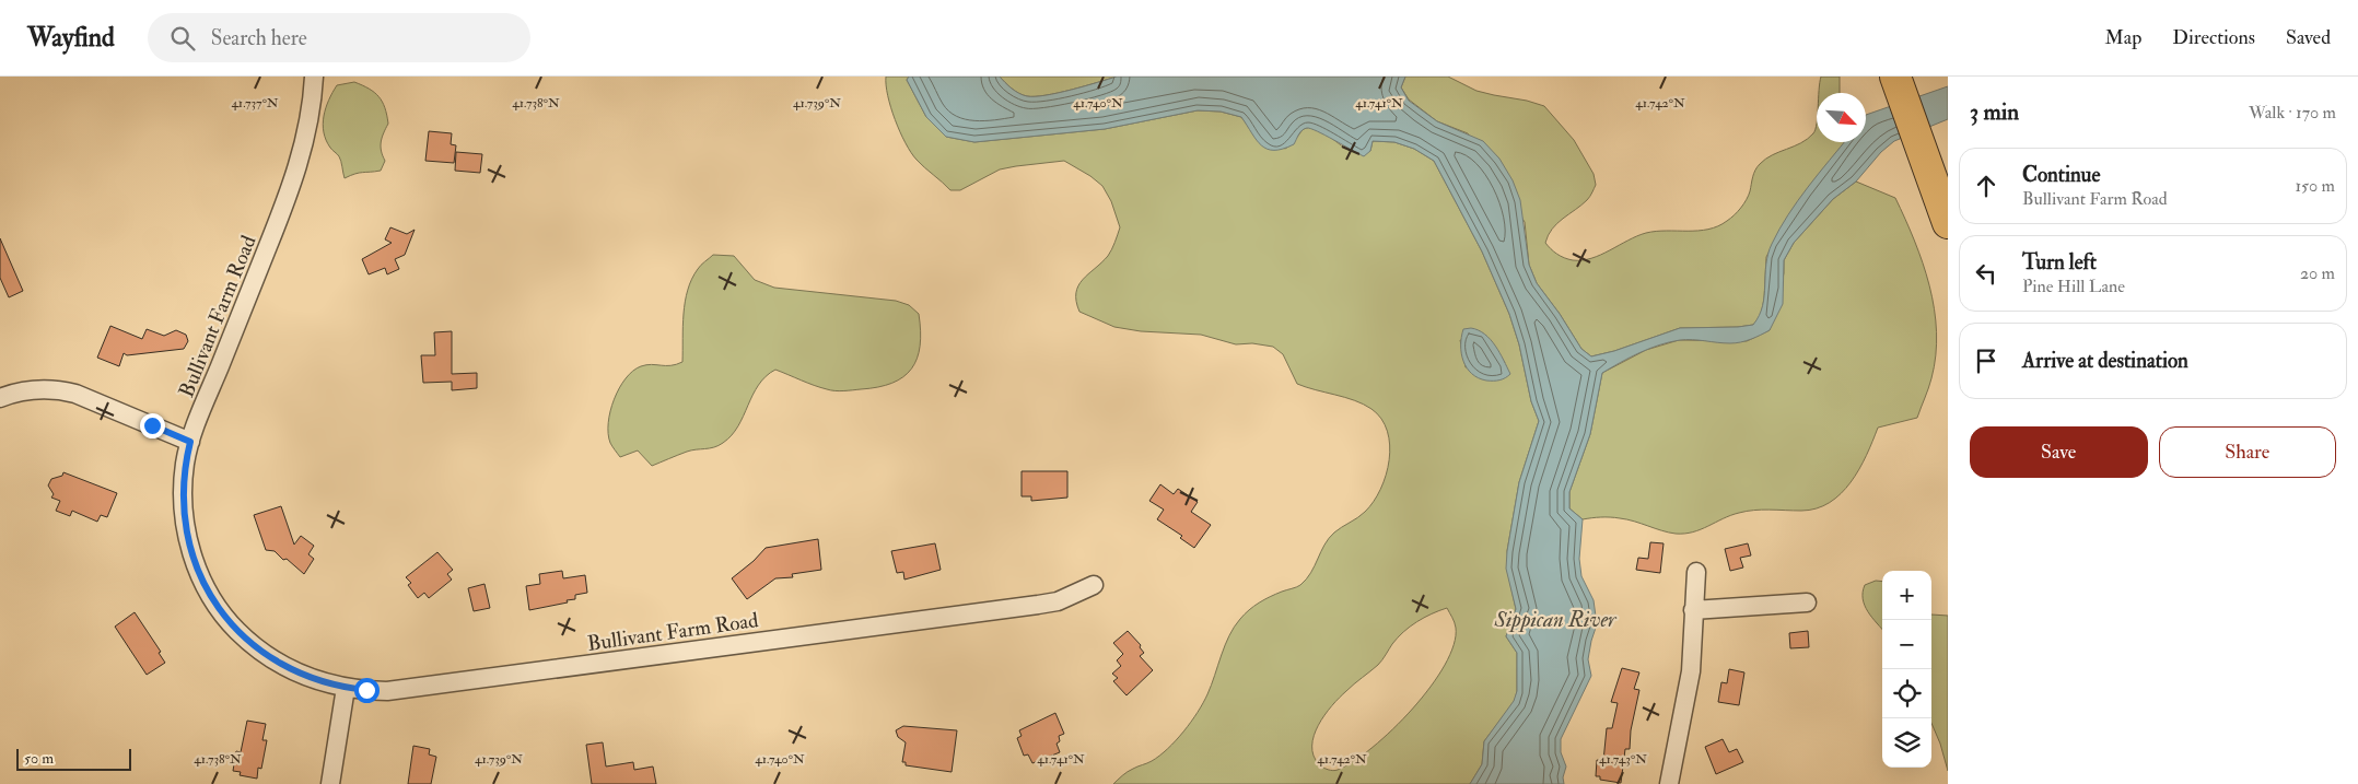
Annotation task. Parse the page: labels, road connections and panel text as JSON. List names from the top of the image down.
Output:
{
  "streets": {
    "street": ["Bullivant Farm Road"]
  },
  "water": ["Sippican River"],
  "scale_bar": "50 m",
  "north": "bottom right",
  "page": {
    "header": "Wayfind",
    "search": "Search here",
    "nav": ["Map", "Directions", "Saved"],
    "heading": ["3 min", "Walk · 170 m"],
    "list": [
      ["Continue", "Bullivant Farm Road", "150 m"],
      ["Turn left", "Pine Hill Lane", "20 m"],
      "Arrive at destination"
    ],
    "buttons": ["Save", "Share"],
    "map_buttons": ["+", "−"],
    "scale": "50 m"
  },
  "coordinates": [
    "41.737°N",
    "41.742°N",
    "41.738°N",
    "41.739°N",
    "41.740°N",
    "41.741°N",
    "41.743°N"
  ]
}
